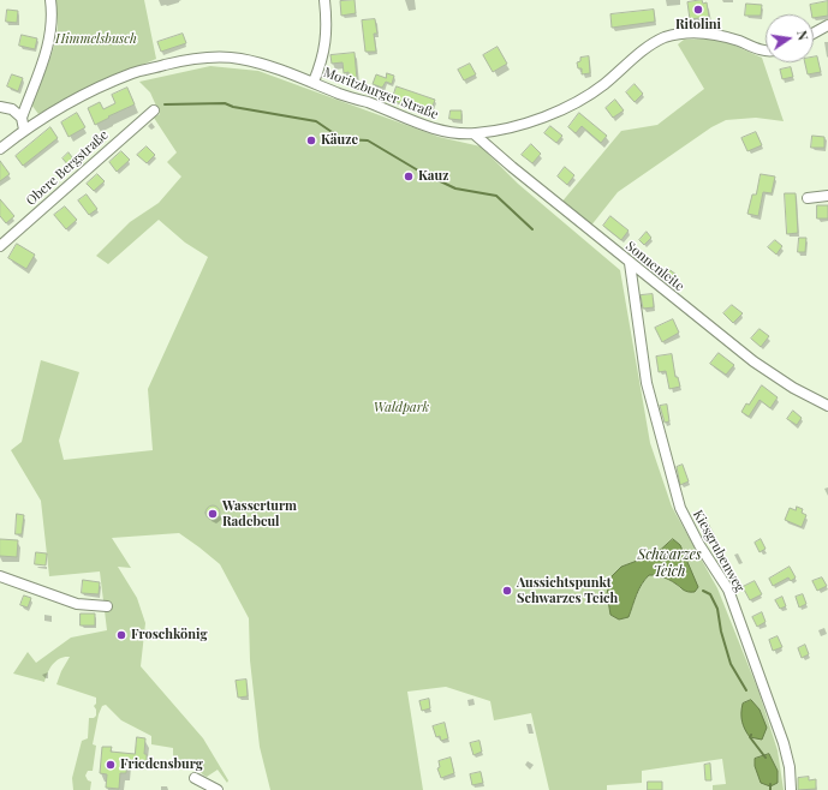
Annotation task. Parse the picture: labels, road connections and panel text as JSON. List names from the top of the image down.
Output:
{
  "streets": {
    "street": [
      "Moritzburger Straße",
      "Obere Bergstraße",
      "Sonnenleite",
      "Kiesgrubenweg"
    ]
  },
  "crossings": [
    ["Moritzburger Straße", "Sonnenleite"],
    ["Sonnenleite", "Kiesgrubenweg"]
  ],
  "water": ["Schwarzes Teich"],
  "parks": ["Himmelsbusch", "Waldpark"],
  "places": [
    "Ritolini",
    "Käuze",
    "Kauz",
    "Wasserturm Radebeul",
    "Aussichtspunkt Schwarzes Teich",
    "Froschkönig",
    "Friedensburg"
  ],
  "north": "right"
}
